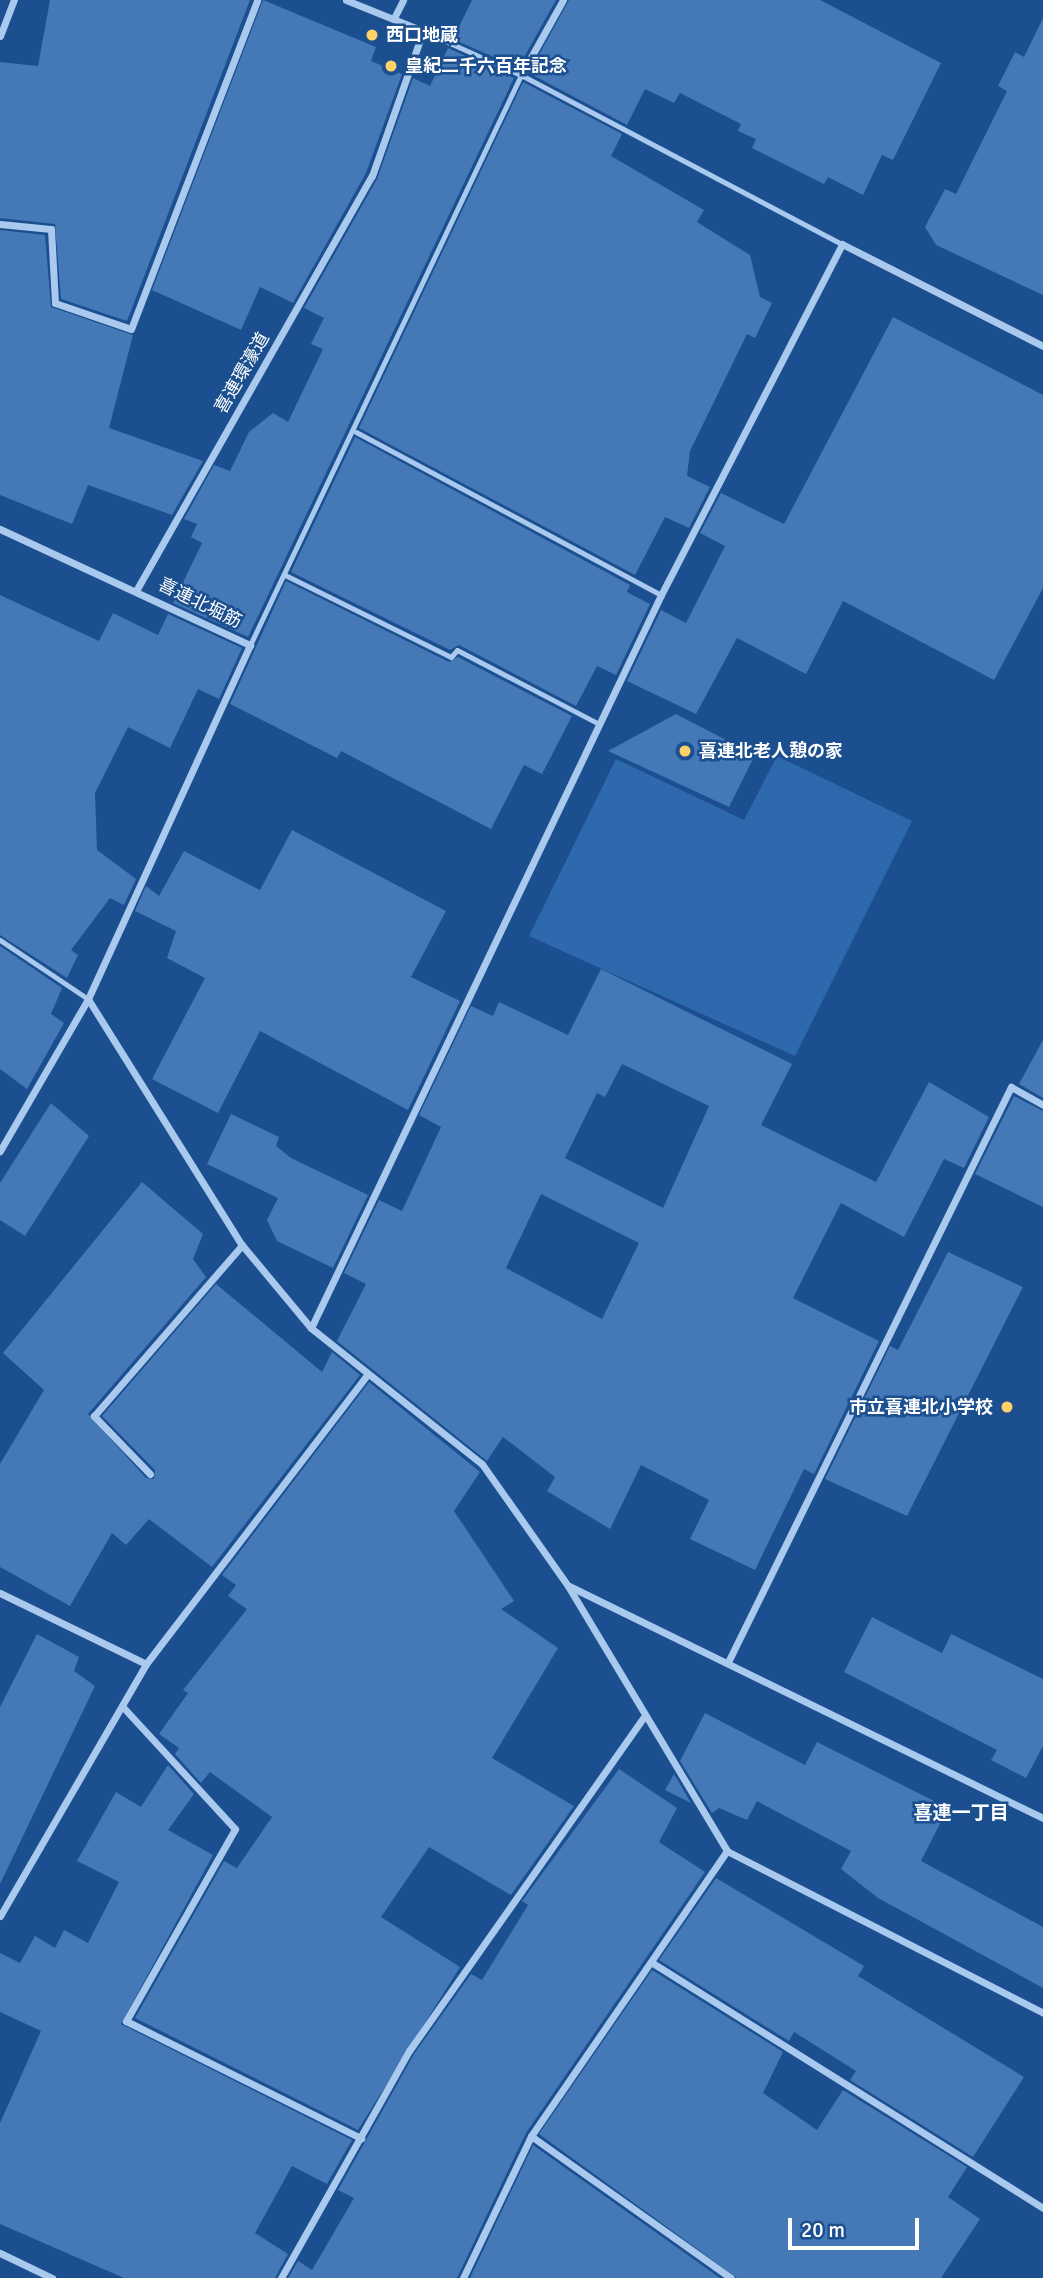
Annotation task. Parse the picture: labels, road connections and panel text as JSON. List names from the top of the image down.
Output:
{
  "streets": {
    "street": ["喜連環濠道", "喜連北堀筋"]
  },
  "crossings": [
    ["喜連環濠道", "喜連北堀筋"]
  ],
  "districts": ["喜連一丁目"],
  "places": [
    "西口地蔵",
    "皇紀二千六百年記念",
    "喜連北老人憩の家",
    "市立喜連北小学校"
  ],
  "scale_bar": "20 m"
}
